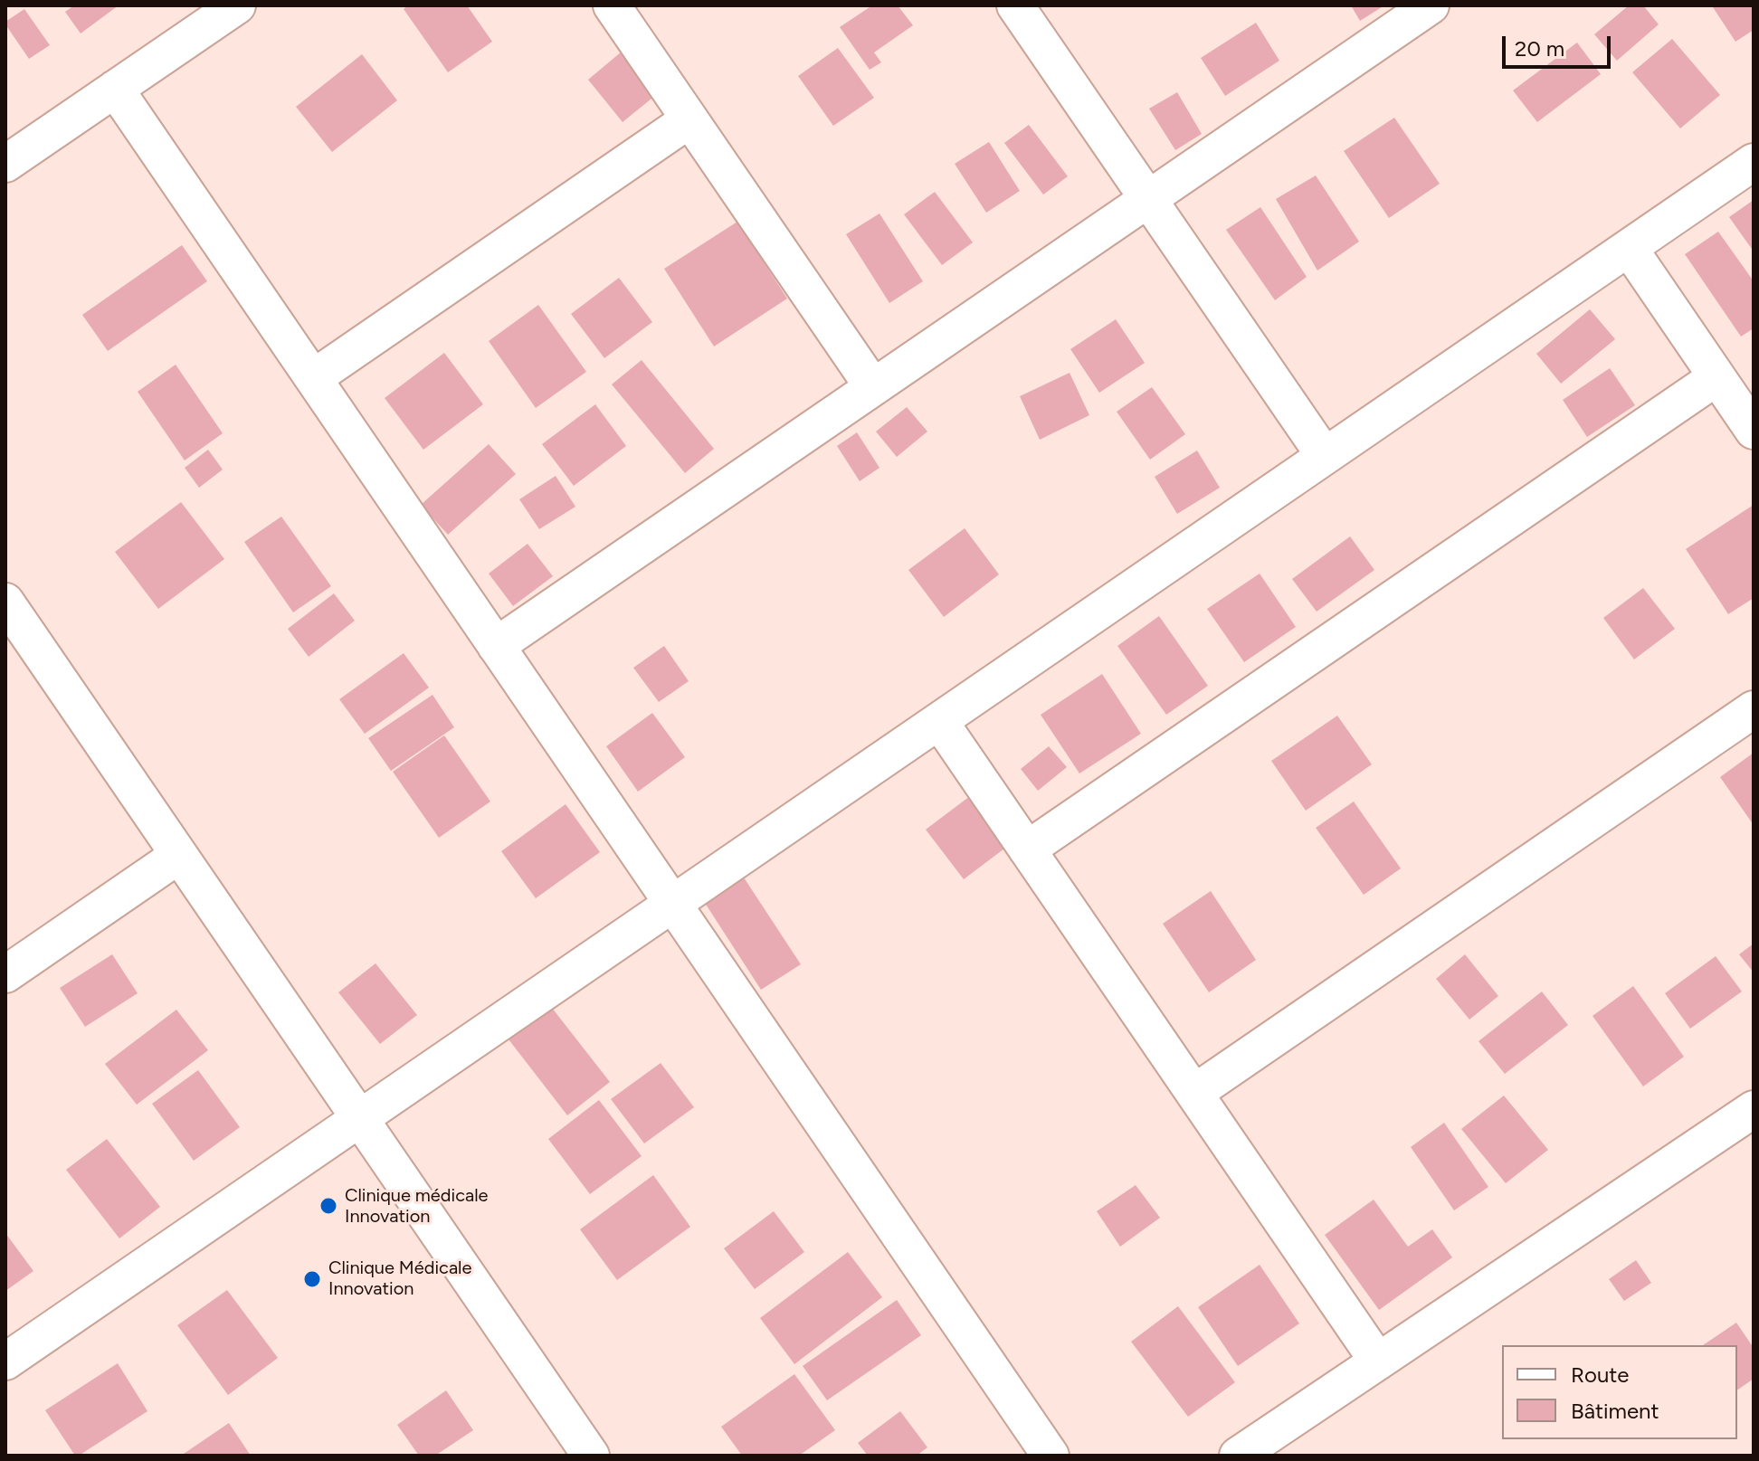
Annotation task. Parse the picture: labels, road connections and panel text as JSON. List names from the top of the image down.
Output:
{
  "places": ["Clinique médicale Innovation", "Clinique Médicale Innovation"],
  "legend": ["Route", "Bâtiment"],
  "scale_bar": "20 m"
}
